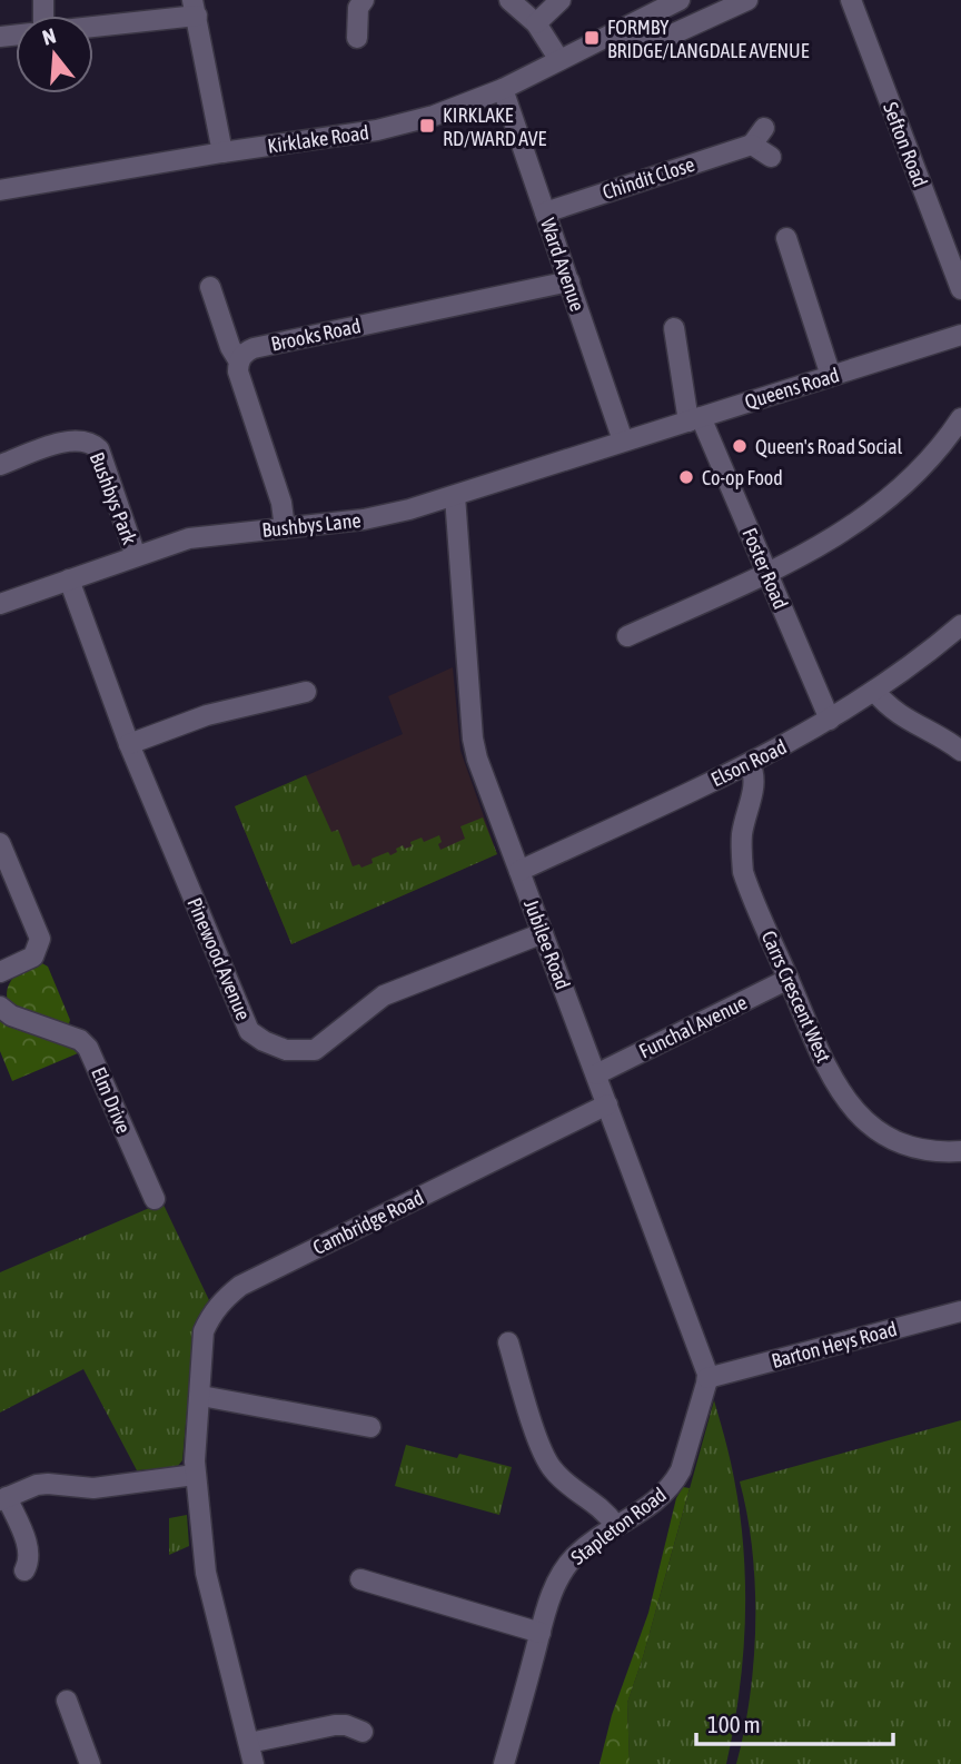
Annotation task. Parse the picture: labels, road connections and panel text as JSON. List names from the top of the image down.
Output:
{
  "streets": {
    "street": [
      "Kirklake Road",
      "Sefton Road",
      "Chindit Close",
      "Ward Avenue",
      "Brooks Road",
      "Queens Road",
      "Bushbys Park",
      "Bushbys Lane",
      "Foster Road",
      "Elson Road",
      "Jubilee Road",
      "Pinewood Avenue",
      "Carrs Crescent West",
      "Funchal Avenue",
      "Elm Drive",
      "Cambridge Road",
      "Barton Heys Road",
      "Stapleton Road"
    ]
  },
  "crossings": [
    ["Kirklake Road", "Ward Avenue"],
    ["Chindit Close", "Ward Avenue"],
    ["Ward Avenue", "Brooks Road"],
    ["Ward Avenue", "Queens Road"],
    ["Ward Avenue", "Bushbys Lane"],
    ["Queens Road", "Bushbys Lane"],
    ["Queens Road", "Foster Road"],
    ["Bushbys Park", "Bushbys Lane"],
    ["Bushbys Lane", "Jubilee Road"],
    ["Bushbys Lane", "Pinewood Avenue"],
    ["Foster Road", "Elson Road"],
    ["Elson Road", "Jubilee Road"],
    ["Elson Road", "Carrs Crescent West"],
    ["Jubilee Road", "Pinewood Avenue"],
    ["Jubilee Road", "Funchal Avenue"],
    ["Jubilee Road", "Cambridge Road"],
    ["Jubilee Road", "Barton Heys Road"],
    ["Jubilee Road", "Stapleton Road"],
    ["Carrs Crescent West", "Funchal Avenue"],
    ["Barton Heys Road", "Stapleton Road"]
  ],
  "places": {
    "transit": ["FORMBY BRIDGE/LANGDALE AVENUE", "KIRKLAKE RD/WARD AVE"],
    "other": ["Queen's Road Social", "Co-op Food"]
  },
  "scale_bar": "100 m",
  "north": "top"
}
